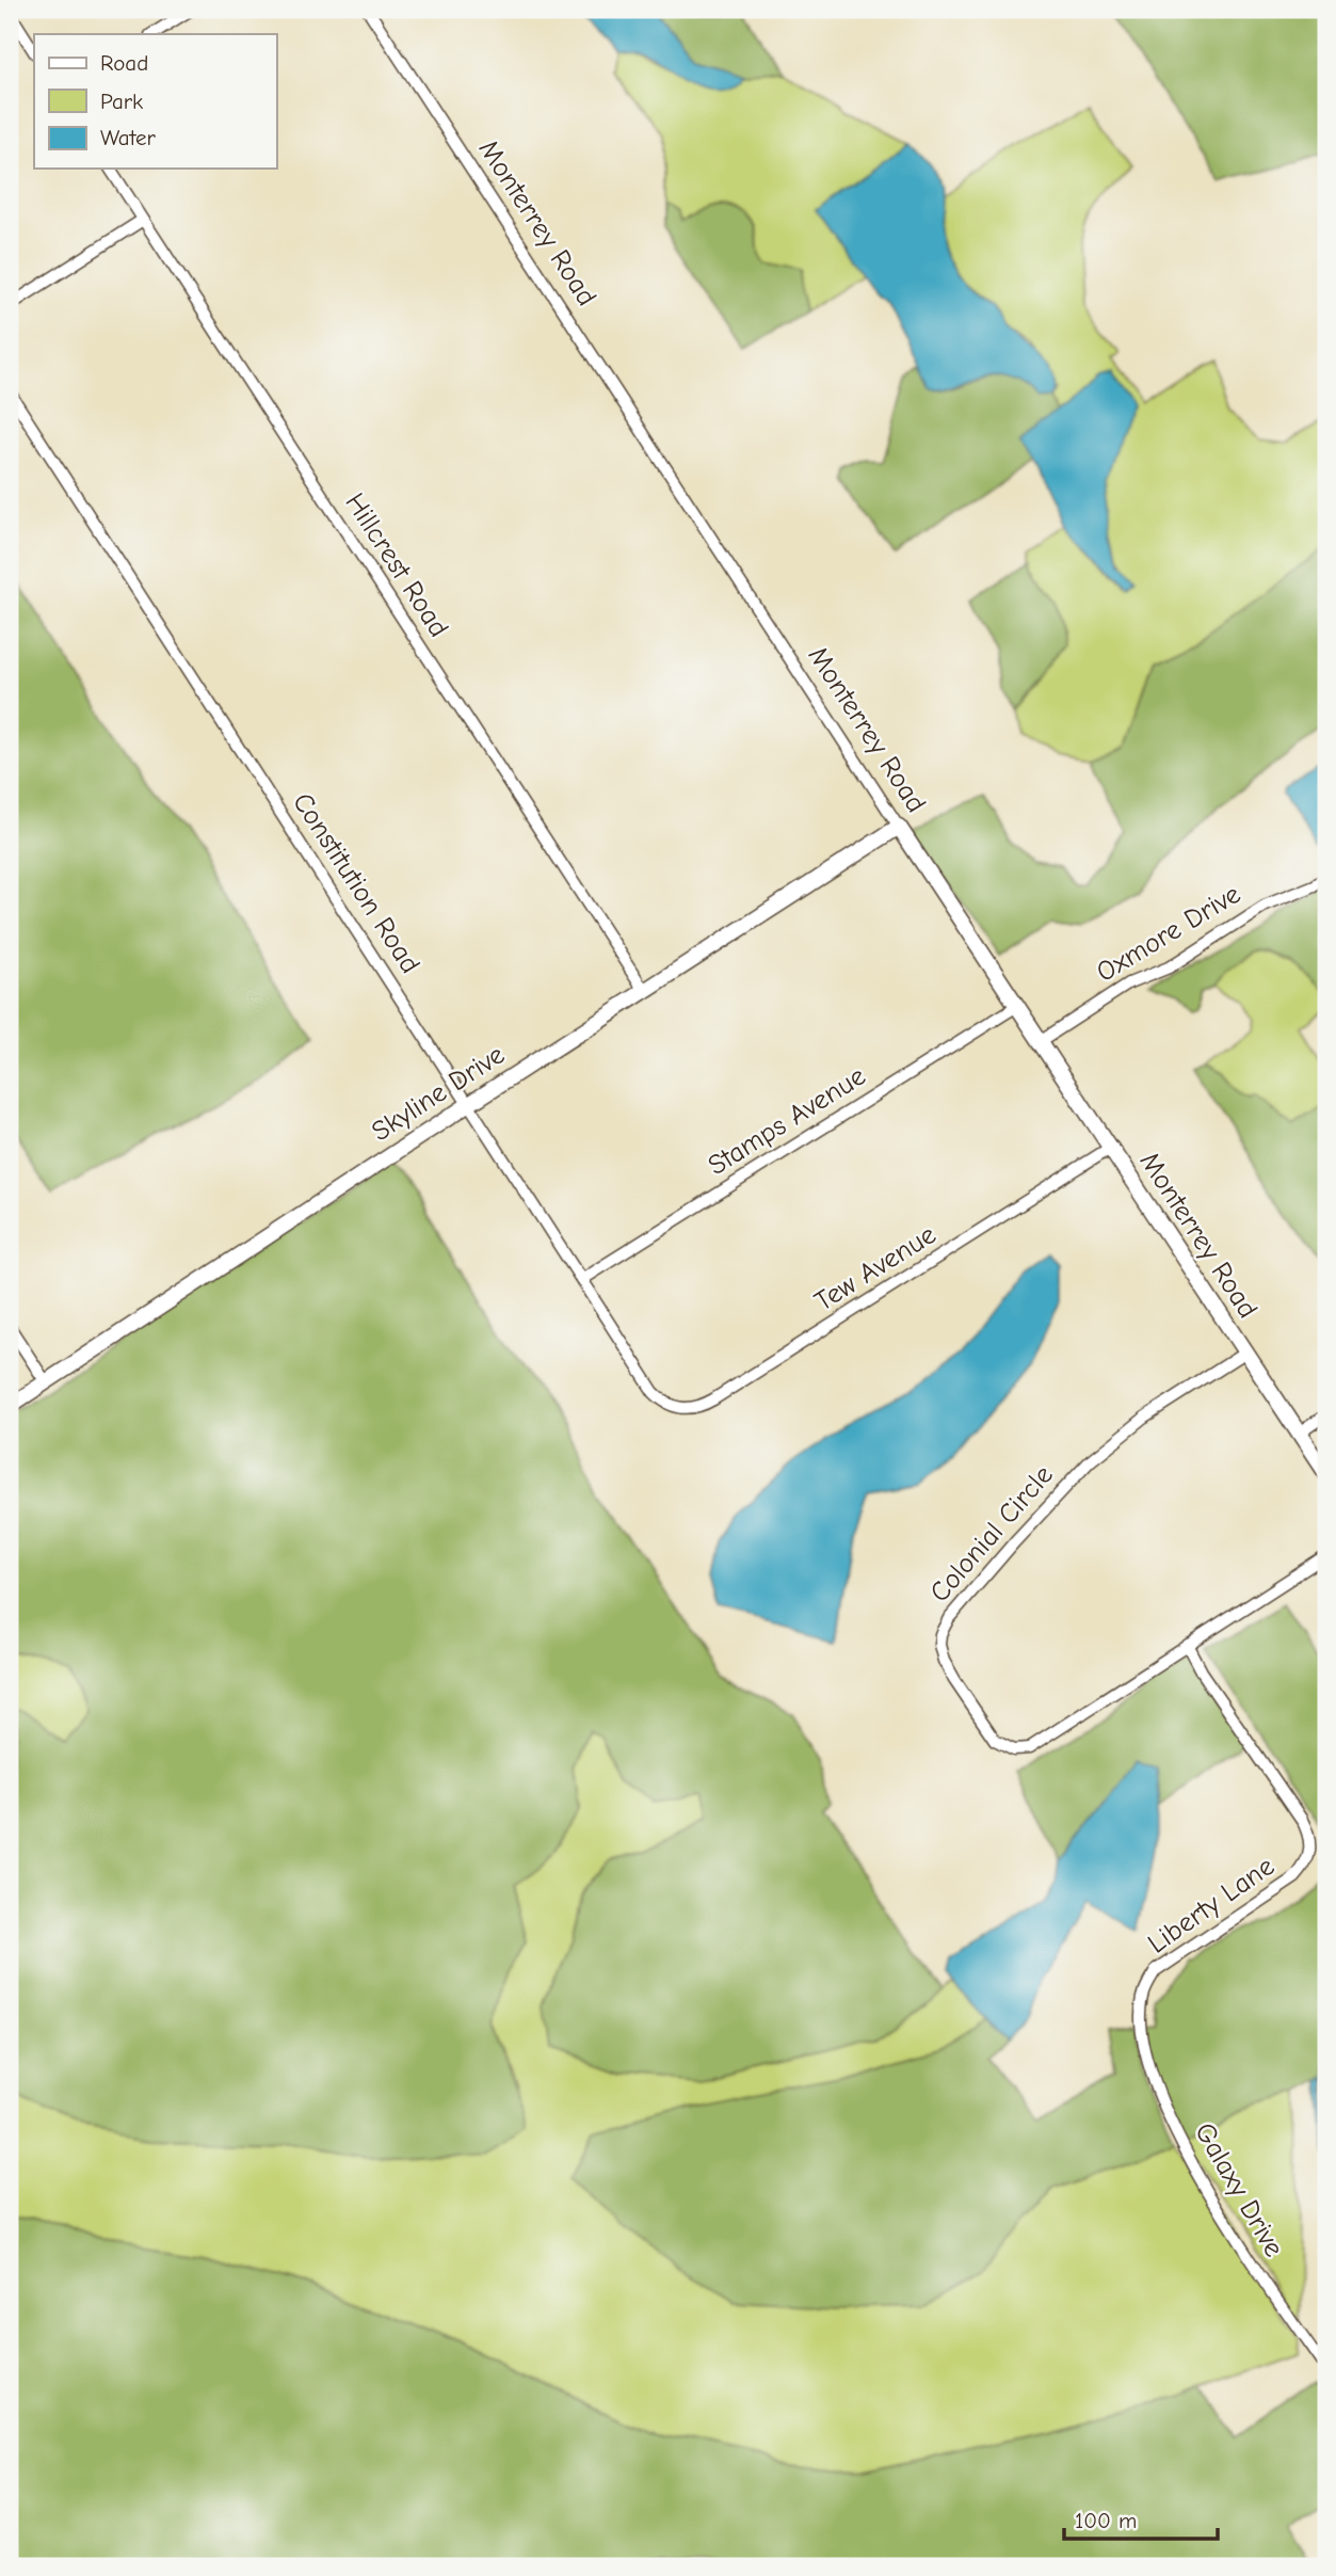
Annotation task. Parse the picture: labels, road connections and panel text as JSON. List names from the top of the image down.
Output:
{
  "streets": {
    "street": [
      "Monterrey Road",
      "Hillcrest Road",
      "Constitution Road",
      "Oxmore Drive",
      "Skyline Drive",
      "Stamps Avenue",
      "Tew Avenue",
      "Colonial Circle",
      "Liberty Lane",
      "Galaxy Drive"
    ]
  },
  "crossings": [
    ["Monterrey Road", "Oxmore Drive"],
    ["Monterrey Road", "Skyline Drive"],
    ["Monterrey Road", "Stamps Avenue"],
    ["Monterrey Road", "Tew Avenue"],
    ["Monterrey Road", "Colonial Circle"],
    ["Hillcrest Road", "Skyline Drive"],
    ["Constitution Road", "Skyline Drive"],
    ["Constitution Road", "Stamps Avenue"],
    ["Constitution Road", "Tew Avenue"],
    ["Colonial Circle", "Liberty Lane"],
    ["Liberty Lane", "Galaxy Drive"]
  ],
  "legend": ["Road", "Park", "Water"],
  "scale_bar": "100 m"
}
